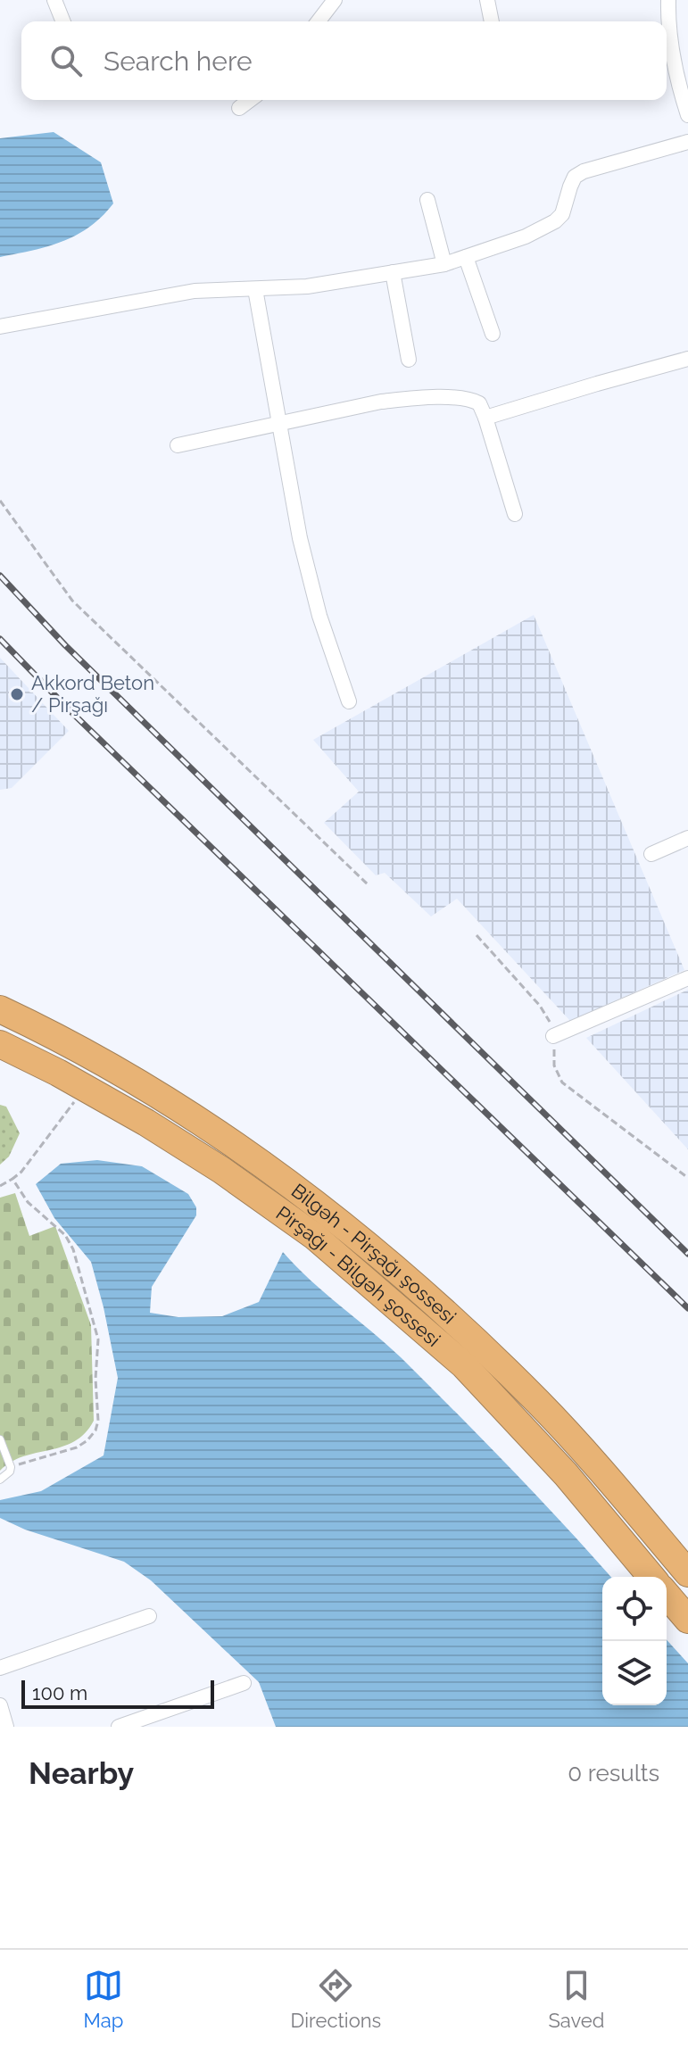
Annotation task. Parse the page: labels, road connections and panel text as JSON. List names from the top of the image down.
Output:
{
  "streets": {
    "highway": ["Bilgəh - Pirşağı şossesi", "Pirşağı - Bilgəh şossesi"]
  },
  "places": ["Akkord Beton / Pirşağı"],
  "scale_bar": "100 m",
  "page": {
    "search": "Search here",
    "scale": "100 m",
    "heading": ["Nearby", "0 results"],
    "nav": ["Map", "Directions", "Saved"]
  }
}
